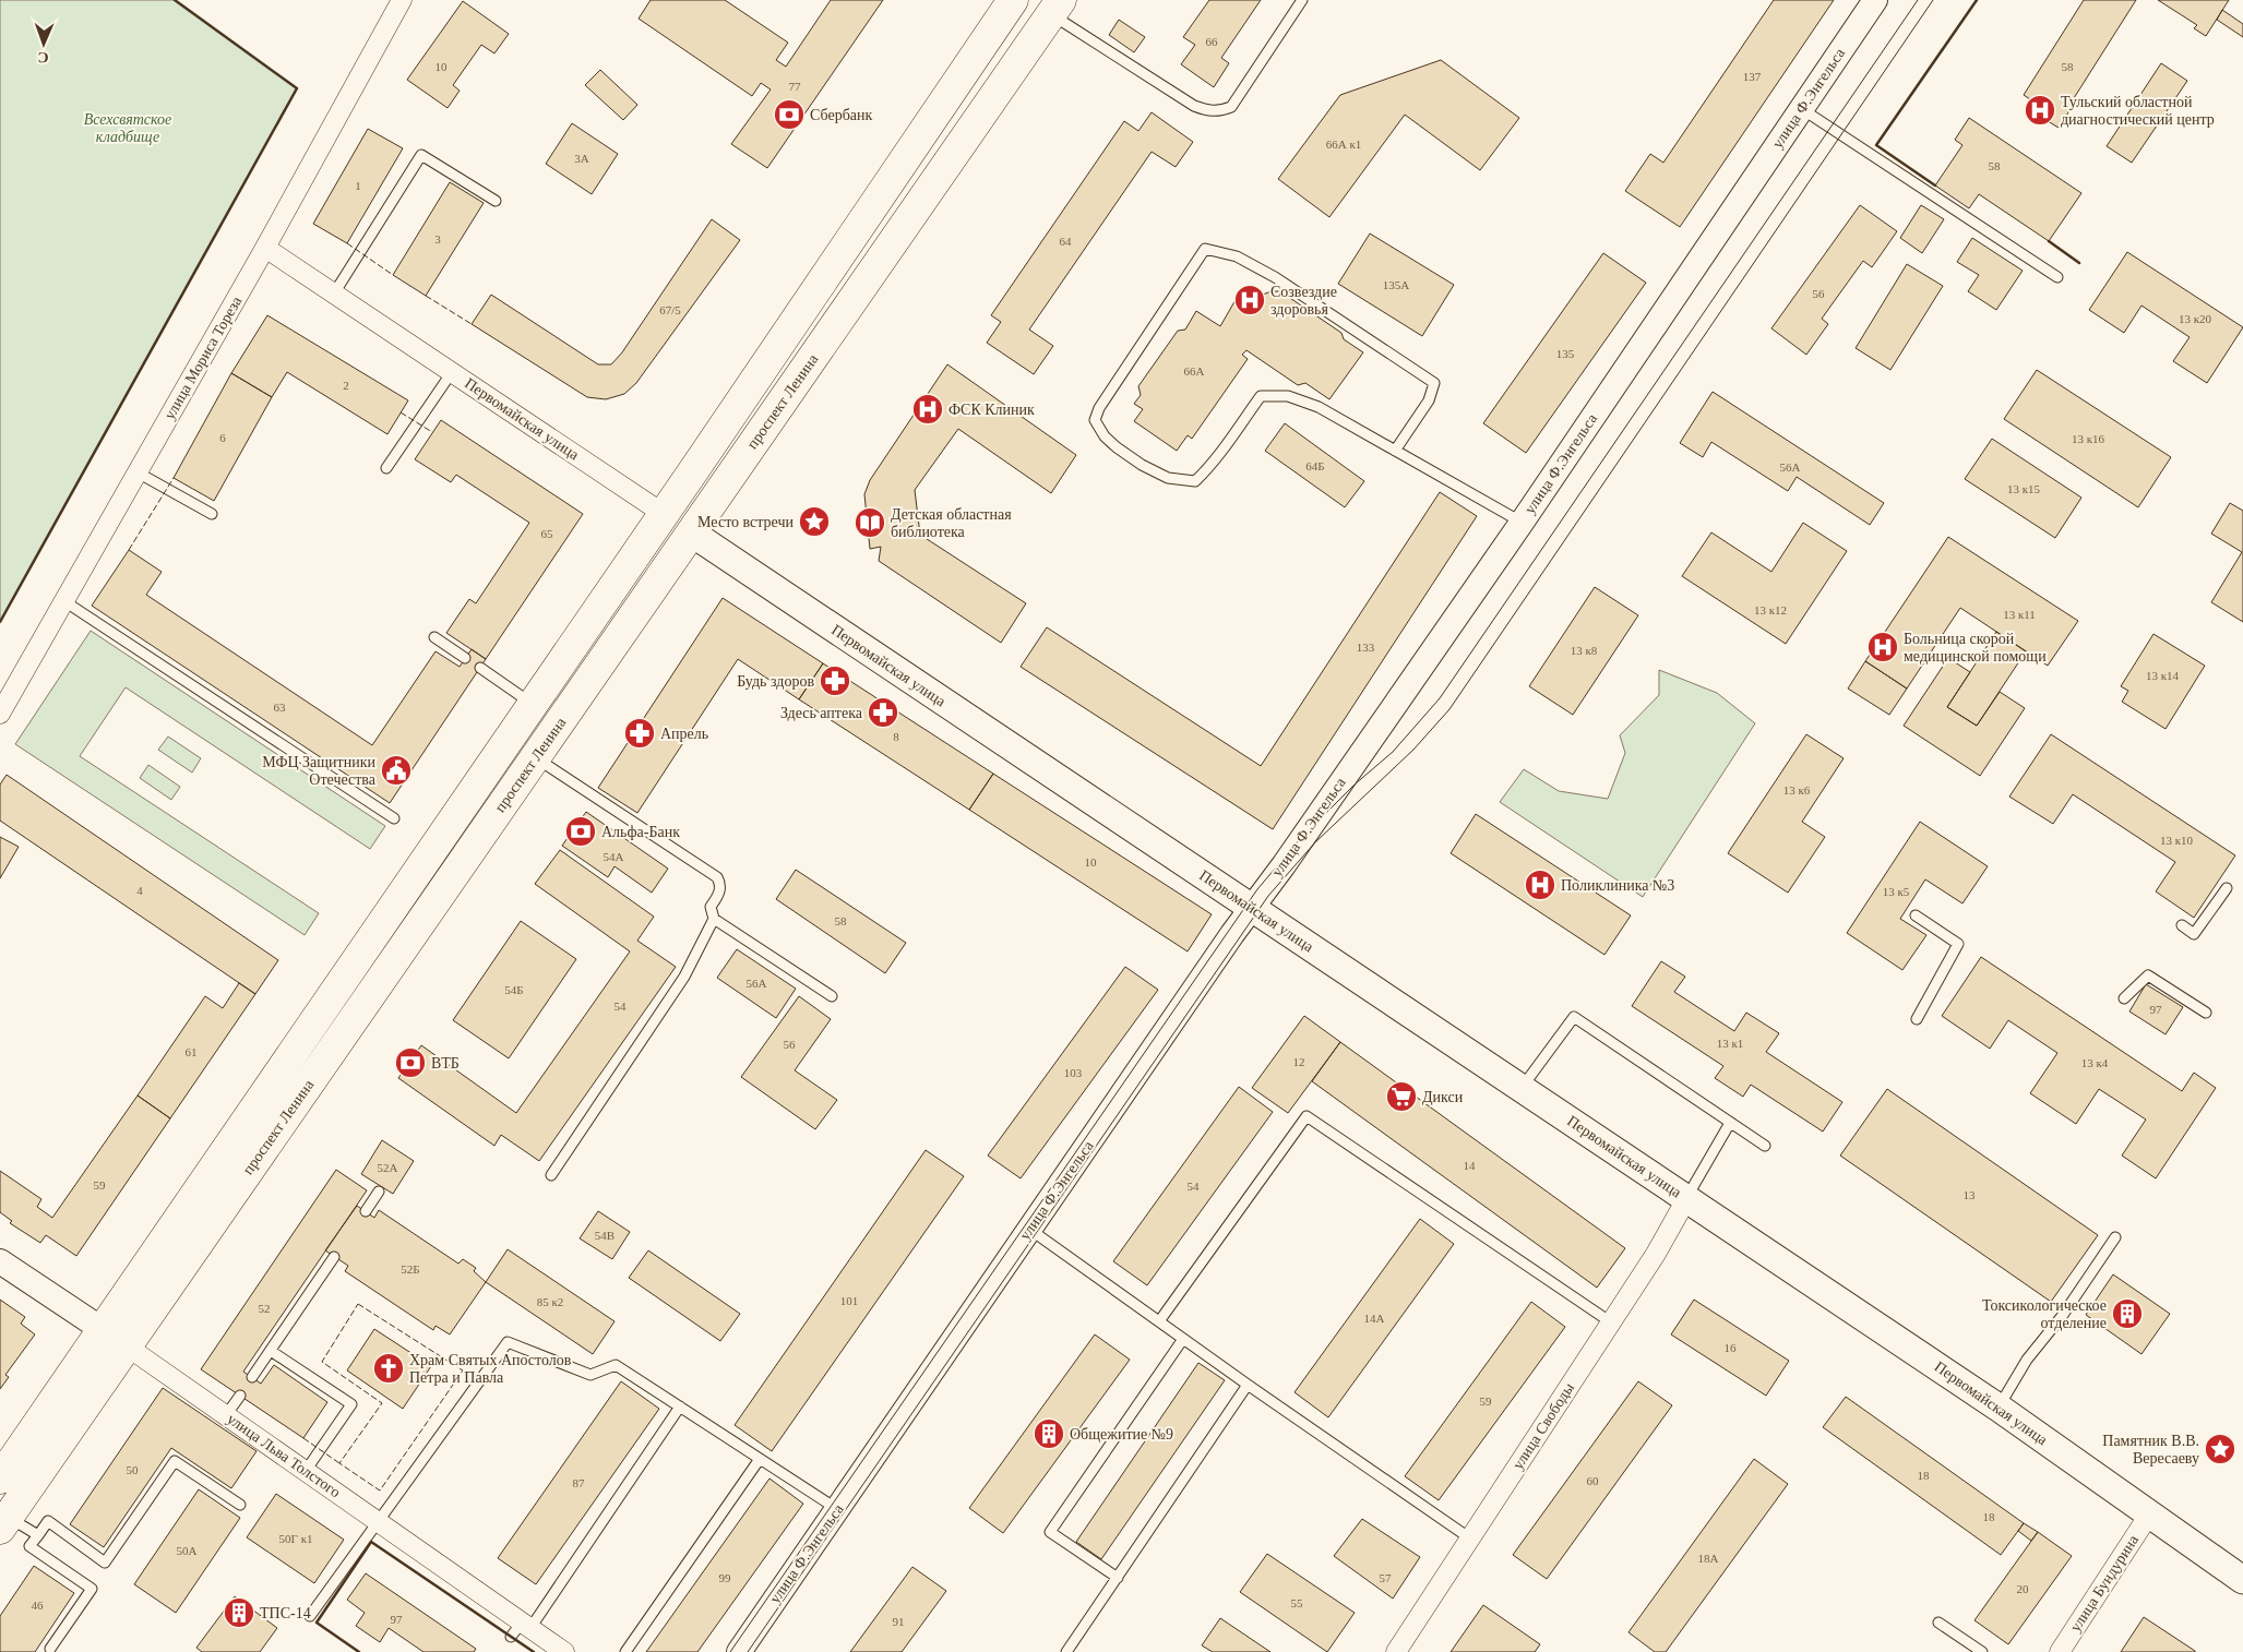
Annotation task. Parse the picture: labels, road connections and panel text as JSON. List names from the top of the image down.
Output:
{
  "streets": {
    "main road": ["проспект Ленина", "Первомайская улица"],
    "street": [
      "улица Ф.Энгельса",
      "улица Мориса Тореза",
      "улица Свободы",
      "улица Льва Толстого",
      "улица Бундурина"
    ]
  },
  "crossings": [
    ["улица Ф.Энгельса", "Первомайская улица"],
    ["улица Мориса Тореза", "Первомайская улица"],
    ["проспект Ленина", "Первомайская улица"],
    ["проспект Ленина", "улица Льва Толстого"],
    ["Первомайская улица", "улица Свободы"],
    ["Первомайская улица", "улица Бундурина"]
  ],
  "parks": ["Всехсвятское кладбище"],
  "places": {
    "hospital": [
      "Тульский областной диагностический центр",
      "Созвездие здоровья",
      "ФСК Клиник",
      "Больница скорой медицинской помощи",
      "Поликлиника №3"
    ],
    "bank": ["Сбербанк", "Альфа-Банк", "ВТБ"],
    "place": ["Место встречи", "Памятник В.В. Вересаеву"],
    "library": ["Детская областная библиотека"],
    "pharmacy": ["Будь здоров", "Здесь аптека", "Апрель"],
    "public building": ["МФЦ Защитники Отечества"],
    "supermarket": ["Дикси"],
    "building": ["Токсикологическое отделение", "Общежитие №9", "ТПС-14"],
    "church": ["Храм Святых Апостолов Петра и Павла"]
  },
  "house_numbers": [
    "66",
    "10",
    "58",
    "137",
    "77",
    "66А к1",
    "3А",
    "58",
    "1",
    "3",
    "64",
    "135А",
    "56",
    "67/5",
    "13 к20",
    "135",
    "66А",
    "2",
    "6",
    "13 к16",
    "64Б",
    "56А",
    "13 к15",
    "65",
    "13 к12",
    "13 к11",
    "133",
    "13 к8",
    "13 к14",
    "63",
    "8",
    "13 к6",
    "13 к10",
    "54А",
    "10",
    "4",
    "13 к5",
    "58",
    "56А",
    "54Б",
    "54",
    "97",
    "13 к1",
    "56",
    "61",
    "12",
    "13 к4",
    "103",
    "14",
    "52А",
    "59",
    "54",
    "13",
    "54В",
    "52Б",
    "101",
    "85 к2",
    "52",
    "14А",
    "16",
    "59",
    "50",
    "18",
    "60",
    "87",
    "18",
    "50Г к1",
    "50А",
    "18А",
    "99",
    "57",
    "20",
    "55",
    "46",
    "97",
    "91"
  ],
  "north": "bottom"
}
